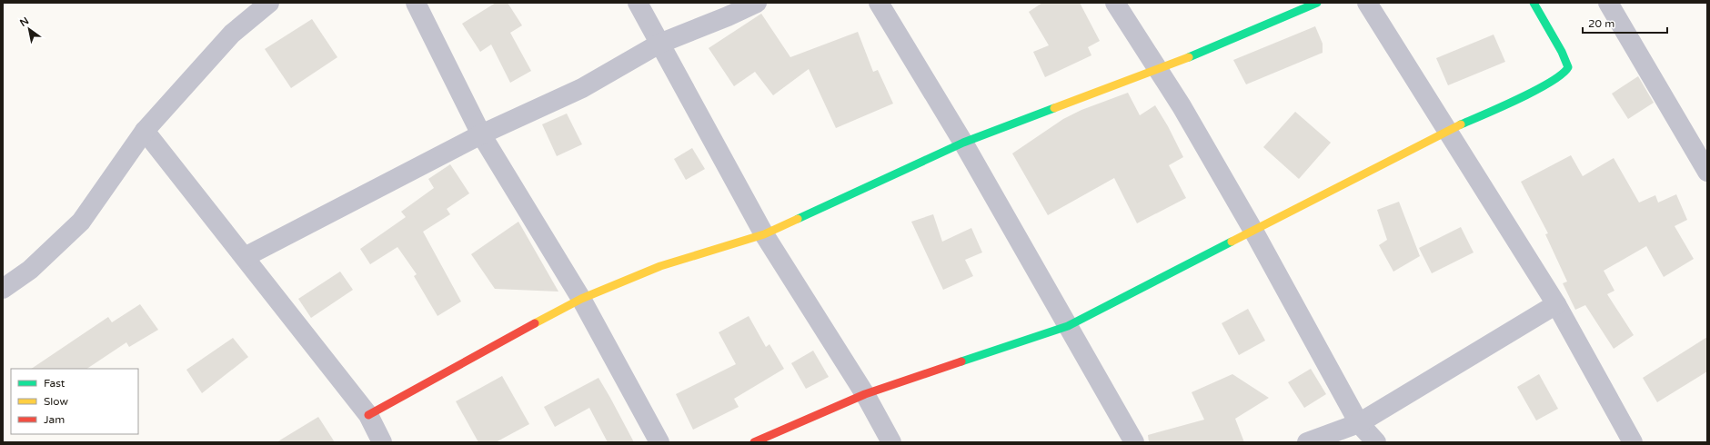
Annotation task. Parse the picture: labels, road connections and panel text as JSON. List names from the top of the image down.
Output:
{
  "legend": ["Fast", "Slow", "Jam"],
  "scale_bar": "20 m",
  "north": "top left"
}
